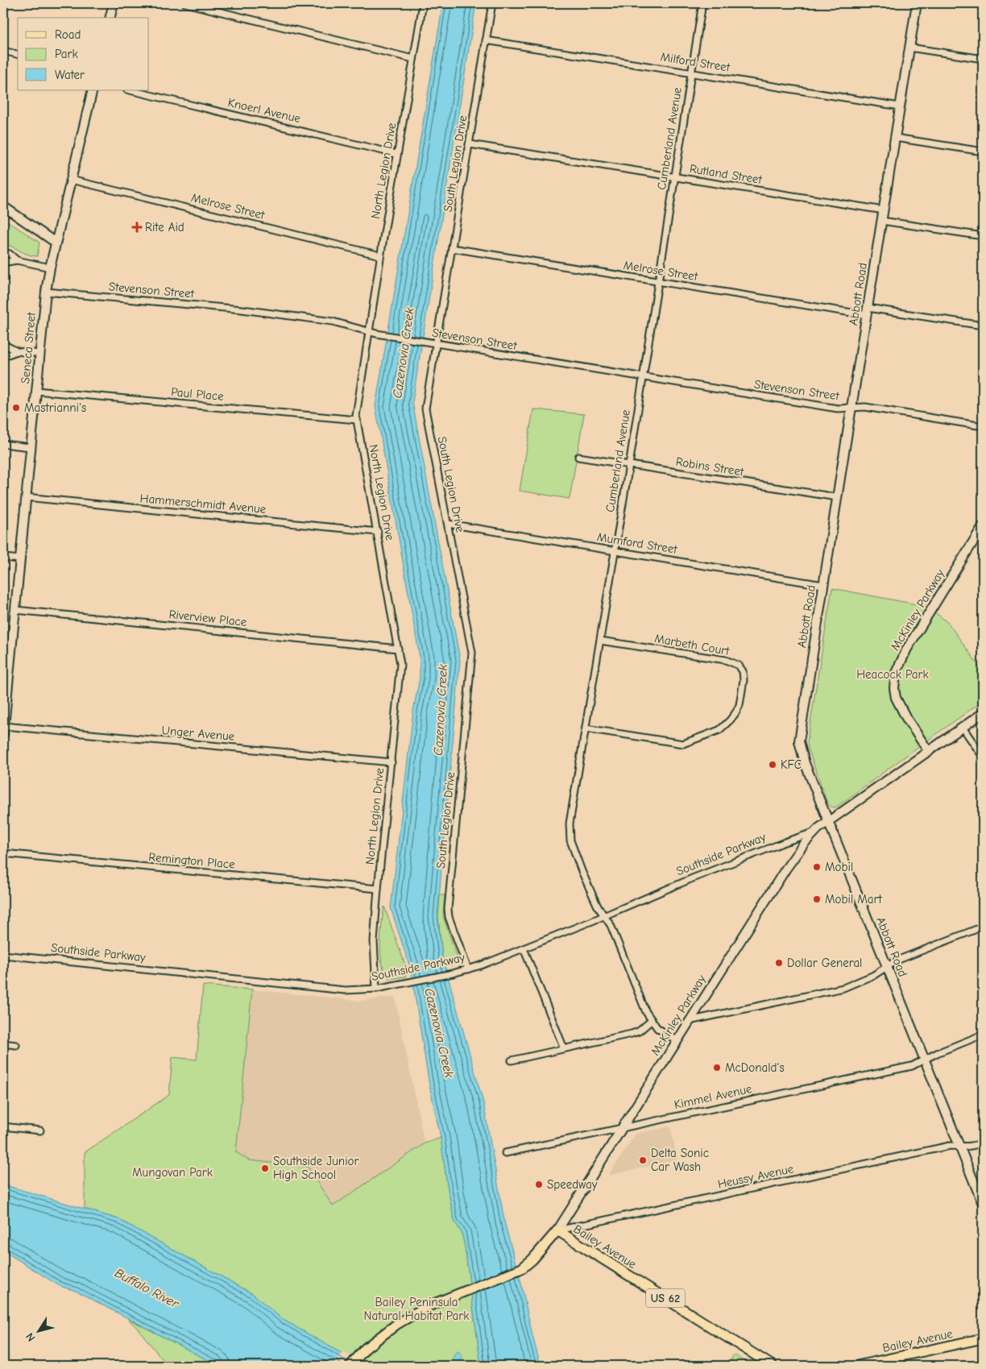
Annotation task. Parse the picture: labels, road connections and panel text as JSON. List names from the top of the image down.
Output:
{
  "streets": {
    "main road": ["Bailey Avenue", "US 62"],
    "street": [
      "Milford Street",
      "Knoerl Avenue",
      "Cumberland Avenue",
      "South Legion Drive",
      "North Legion Drive",
      "Rutland Street",
      "Melrose Street",
      "Stevenson Street",
      "Abbott Road",
      "Seneca Street",
      "Paul Place",
      "Robins Street",
      "Hammerschmidt Avenue",
      "Mumford Street",
      "McKinley Parkway",
      "Riverview Place",
      "Marbeth Court",
      "Unger Avenue",
      "Southside Parkway",
      "Remington Place",
      "Kimmel Avenue",
      "Heussy Avenue"
    ]
  },
  "crossings": [
    ["Milford Street", "Cumberland Avenue"],
    ["Milford Street", "South Legion Drive"],
    ["Milford Street", "Abbott Road"],
    ["Knoerl Avenue", "North Legion Drive"],
    ["Cumberland Avenue", "Rutland Street"],
    ["Cumberland Avenue", "Melrose Street"],
    ["Cumberland Avenue", "Stevenson Street"],
    ["Cumberland Avenue", "Robins Street"],
    ["Cumberland Avenue", "Mumford Street"],
    ["Cumberland Avenue", "Marbeth Court"],
    ["Cumberland Avenue", "Southside Parkway"],
    ["South Legion Drive", "Rutland Street"],
    ["South Legion Drive", "Melrose Street"],
    ["South Legion Drive", "Stevenson Street"],
    ["South Legion Drive", "Mumford Street"],
    ["South Legion Drive", "Southside Parkway"],
    ["North Legion Drive", "Melrose Street"],
    ["North Legion Drive", "Stevenson Street"],
    ["North Legion Drive", "Paul Place"],
    ["North Legion Drive", "Hammerschmidt Avenue"],
    ["North Legion Drive", "Riverview Place"],
    ["North Legion Drive", "Unger Avenue"],
    ["North Legion Drive", "Southside Parkway"],
    ["North Legion Drive", "Remington Place"],
    ["Rutland Street", "Abbott Road"],
    ["Melrose Street", "Abbott Road"],
    ["Melrose Street", "Seneca Street"],
    ["Stevenson Street", "Abbott Road"],
    ["Stevenson Street", "Seneca Street"],
    ["Abbott Road", "Robins Street"],
    ["Abbott Road", "Mumford Street"],
    ["Abbott Road", "McKinley Parkway"],
    ["Abbott Road", "Kimmel Avenue"],
    ["Abbott Road", "Heussy Avenue"],
    ["Seneca Street", "Paul Place"],
    ["Seneca Street", "Hammerschmidt Avenue"],
    ["Seneca Street", "Riverview Place"],
    ["Seneca Street", "Unger Avenue"],
    ["McKinley Parkway", "Southside Parkway"],
    ["McKinley Parkway", "Kimmel Avenue"],
    ["McKinley Parkway", "Heussy Avenue"],
    ["McKinley Parkway", "Bailey Avenue"],
    ["Heussy Avenue", "Bailey Avenue"]
  ],
  "water": ["Cazenovia Creek", "Buffalo River"],
  "parks": ["Heacock Park", "Mungovan Park", "Bailey Peninsula Natural Habitat Park"],
  "places": {
    "health": ["Rite Aid"],
    "other": [
      "Mastrianni's",
      "KFC",
      "Mobil",
      "Mobil Mart",
      "Dollar General",
      "McDonald's",
      "Delta Sonic Car Wash",
      "Southside Junior High School",
      "Speedway"
    ]
  },
  "legend": ["Road", "Park", "Water"],
  "north": "bottom left"
}
